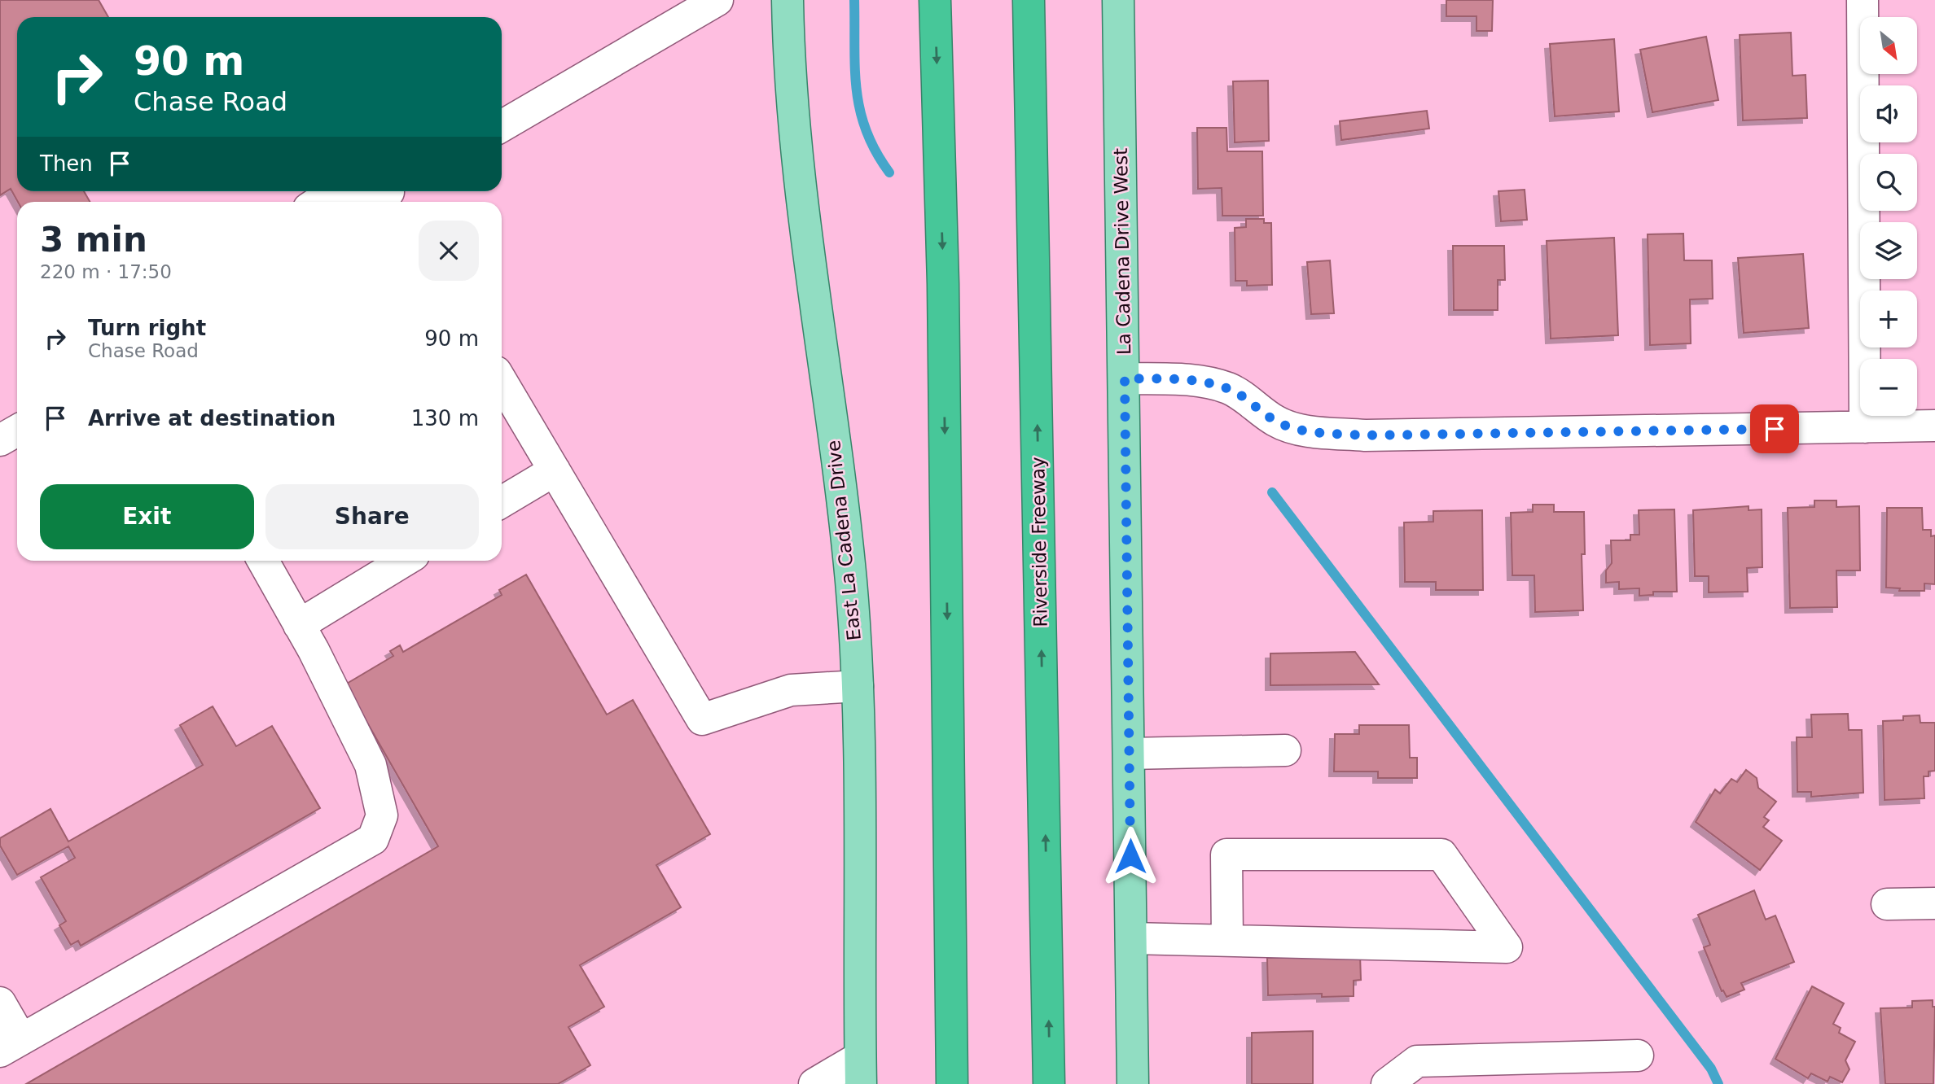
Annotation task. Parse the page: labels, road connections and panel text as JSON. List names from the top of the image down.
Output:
{
  "streets": {
    "highway": ["Riverside Freeway"],
    "main road": ["La Cadena Drive West", "East La Cadena Drive"]
  },
  "north": "bottom right",
  "page": {
    "map_buttons": ["+", "−"],
    "turn": ["90 m", "Chase Road"],
    "then": "Then",
    "heading": ["3 min", "220 m · 17:50"],
    "list": [
      {
        "name": "Turn right",
        "note": "Chase Road",
        "value": "90 m"
      },
      {
        "name": "Arrive at destination",
        "value": "130 m"
      }
    ],
    "buttons": ["Exit", "Share"]
  }
}
